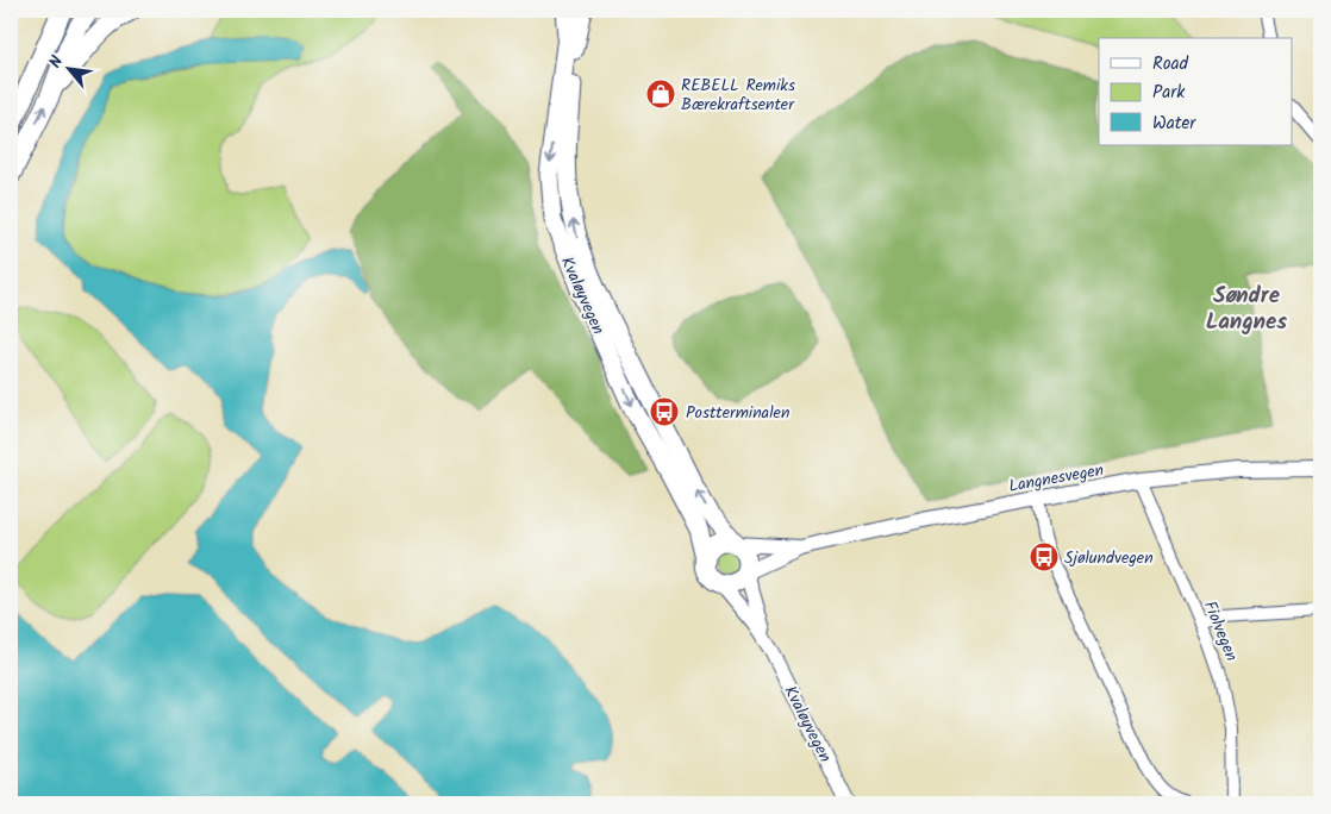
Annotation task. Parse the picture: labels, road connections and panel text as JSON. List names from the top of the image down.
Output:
{
  "streets": {
    "main road": ["Kvaløyvegen"],
    "street": ["Langnesvegen", "Fiolvegen"]
  },
  "crossings": [
    ["Kvaløyvegen", "Langnesvegen"],
    ["Langnesvegen", "Fiolvegen"]
  ],
  "districts": ["Søndre Langnes"],
  "places": {
    "shop": ["REBELL Remiks Bærekraftsenter"],
    "bus stop": ["Postterminalen", "Sjølundvegen"]
  },
  "legend": ["Road", "Park", "Water"],
  "north": "top left"
}
